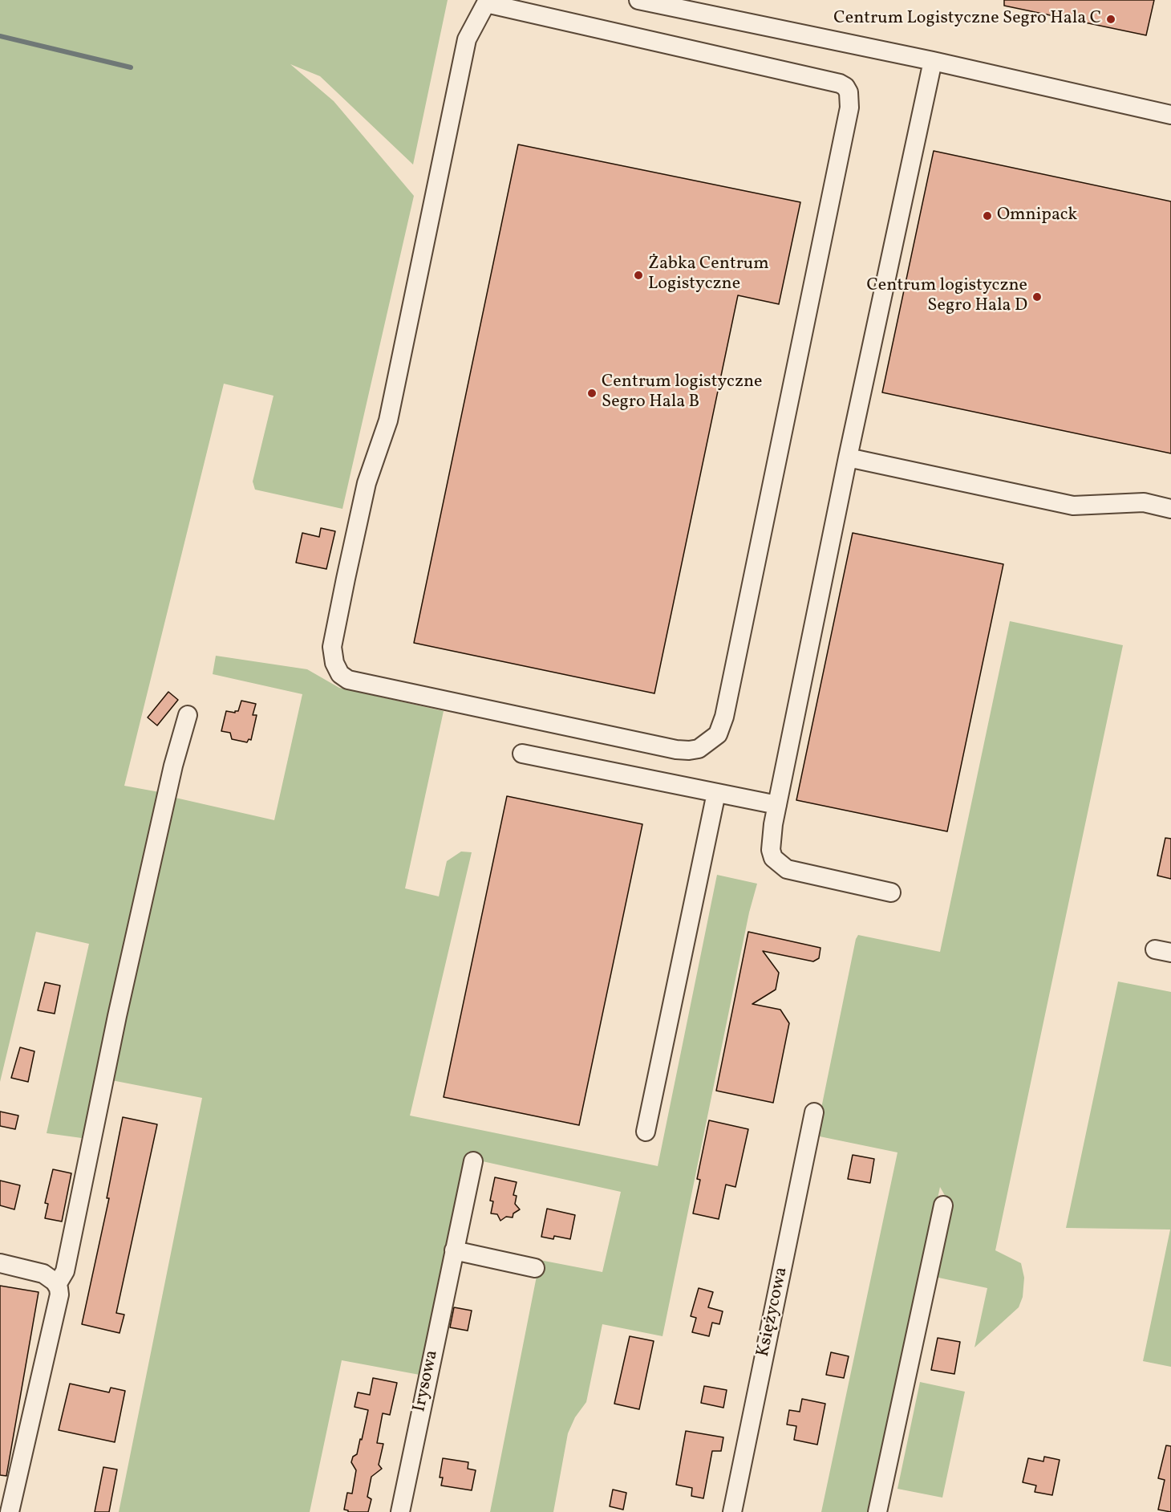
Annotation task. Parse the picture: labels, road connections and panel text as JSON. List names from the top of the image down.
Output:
{
  "streets": {
    "street": ["Księżycowa", "Irysowa"]
  },
  "places": [
    "Centrum Logistyczne Segro Hala C",
    "Omnipack",
    "Żabka Centrum Logistyczne",
    "Centrum logistyczne Segro Hala D",
    "Centrum logistyczne Segro Hala B"
  ]
}
